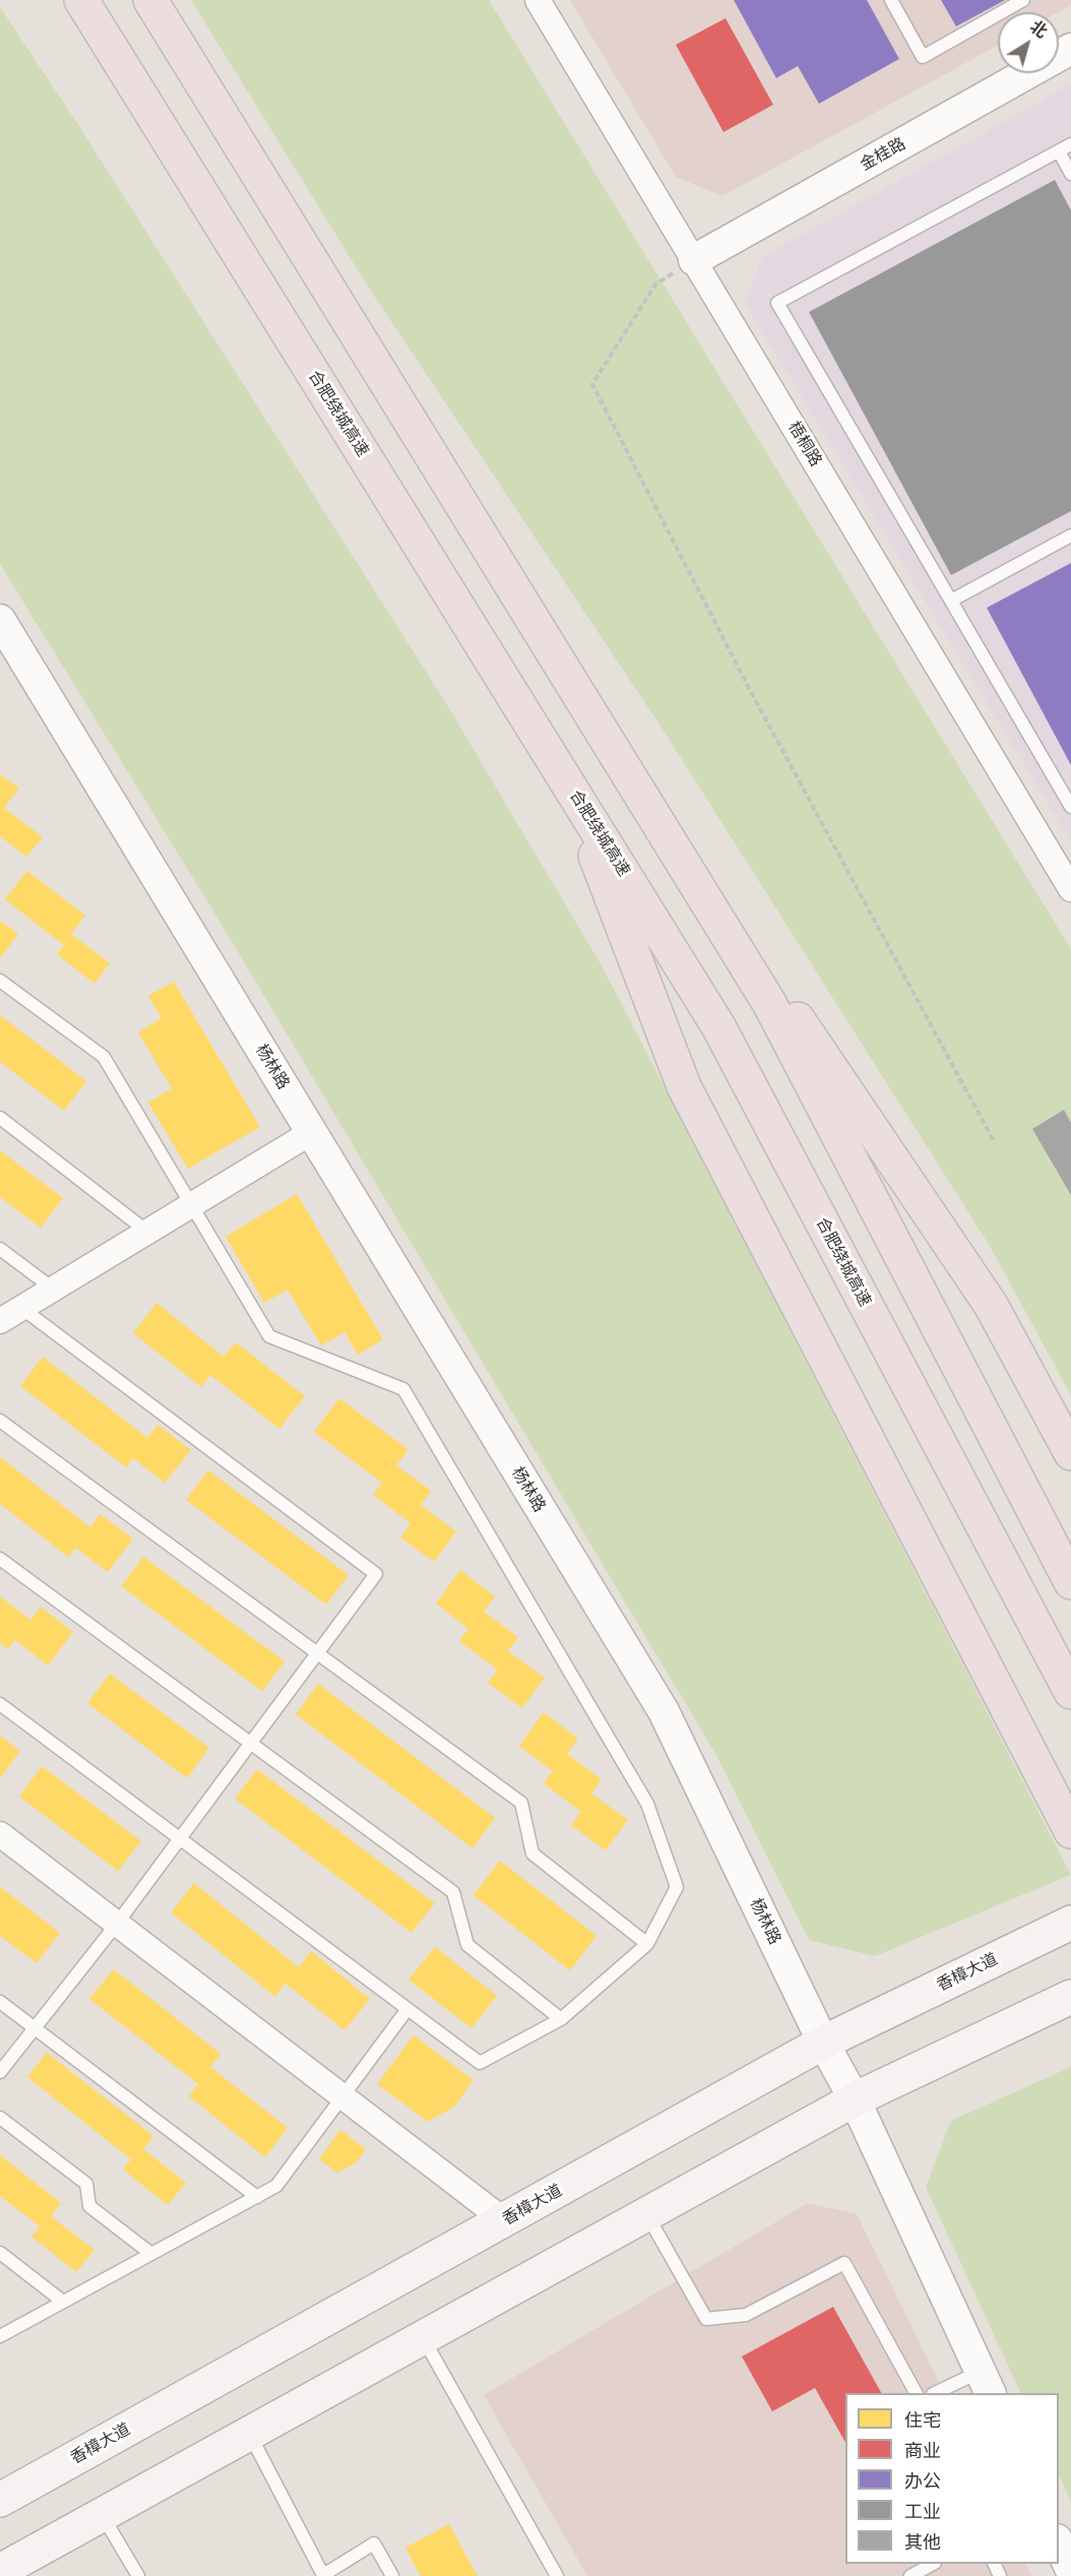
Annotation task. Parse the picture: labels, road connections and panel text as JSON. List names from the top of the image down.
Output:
{
  "streets": {
    "highway": ["合肥绕城高速"],
    "main road": ["香樟大道"],
    "street": ["金桂路", "梧桐路", "杨林路"]
  },
  "crossings": [
    ["金桂路", "梧桐路"],
    ["杨林路", "香樟大道"]
  ],
  "legend": [
    "住宅",
    "商业",
    "办公",
    "工业",
    "其他"
  ],
  "north": "top right"
}
